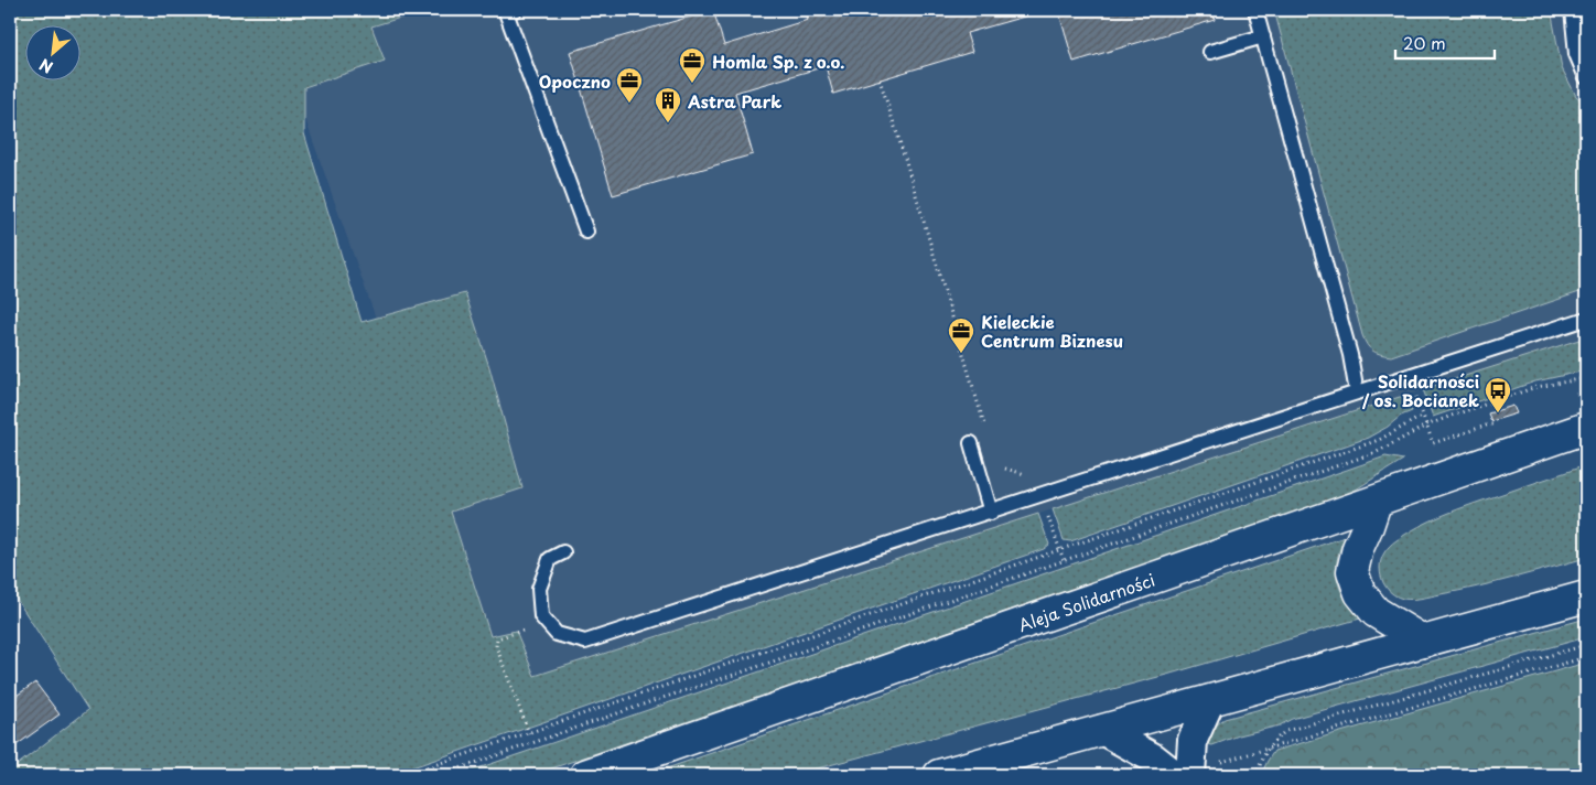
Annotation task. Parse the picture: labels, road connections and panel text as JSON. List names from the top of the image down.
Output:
{
  "streets": {
    "main road": ["Aleja Solidarności"]
  },
  "places": {
    "office": ["Homla Sp. z o.o.", "Opoczno", "Kieleckie Centrum Biznesu"],
    "building": ["Astra Park"],
    "bus stop": ["Solidarności / os. Bocianek"]
  },
  "scale_bar": "20 m",
  "north": "bottom left"
}
